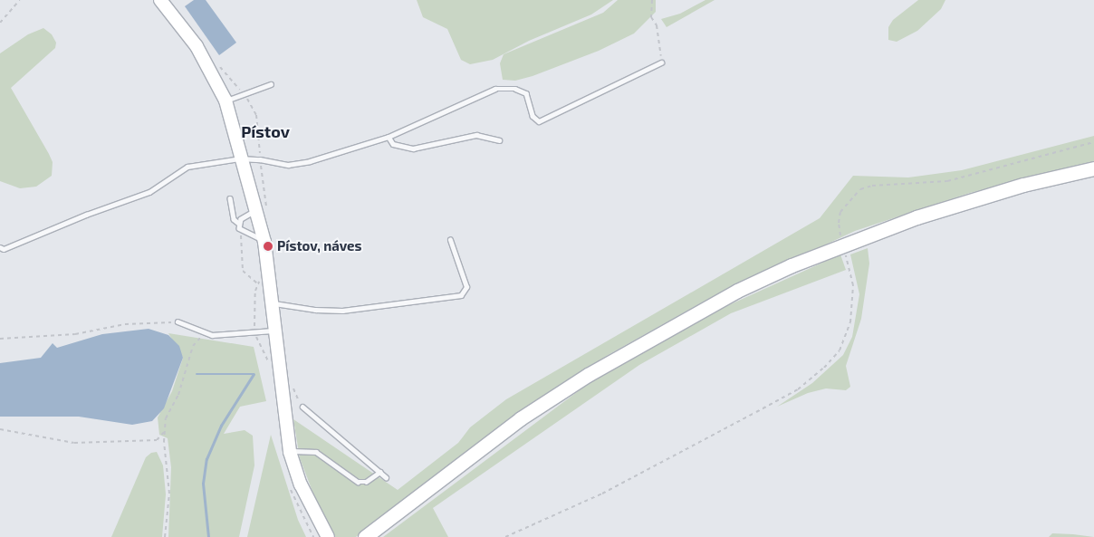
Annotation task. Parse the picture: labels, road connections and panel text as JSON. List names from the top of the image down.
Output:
{
  "districts": ["Pístov"],
  "places": ["Pístov, náves"]
}
